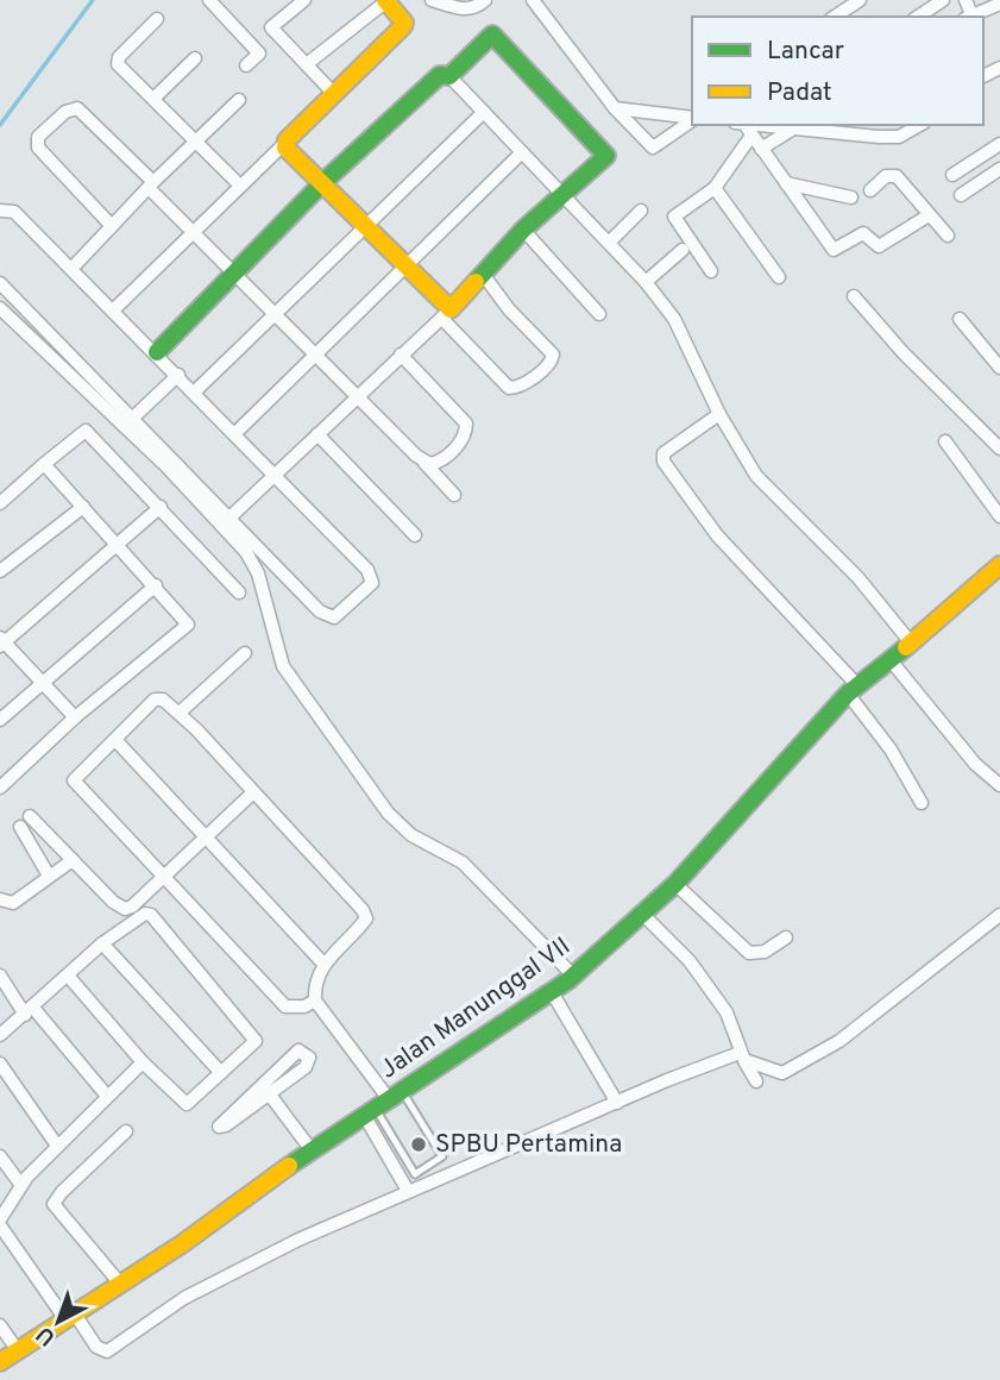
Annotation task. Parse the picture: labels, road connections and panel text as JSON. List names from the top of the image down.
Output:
{
  "streets": {
    "street": ["Jalan Manunggal VII"]
  },
  "places": ["SPBU Pertamina"],
  "legend": ["Lancar", "Padat"],
  "north": "bottom left"
}
